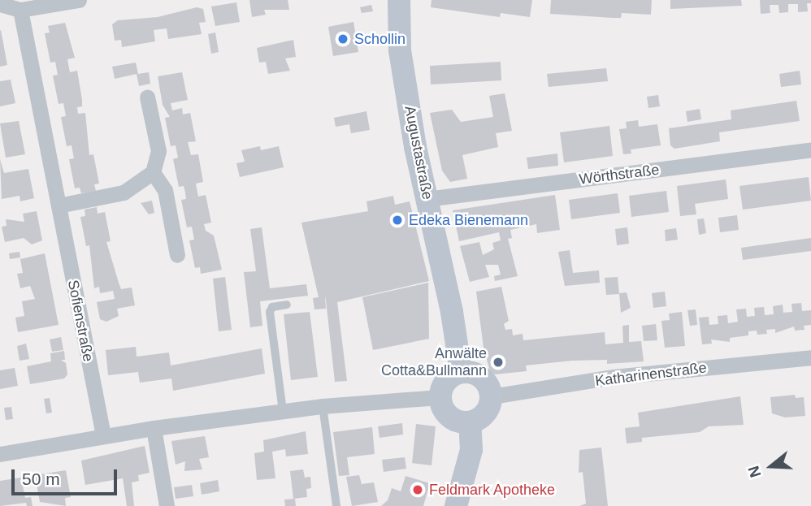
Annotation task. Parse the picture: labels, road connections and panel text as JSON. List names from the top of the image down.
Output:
{
  "streets": {
    "main road": ["Augustastraße"],
    "street": ["Wörthstraße", "Sofienstraße", "Katharinenstraße"]
  },
  "crossings": [
    ["Augustastraße", "Wörthstraße"],
    ["Augustastraße", "Katharinenstraße"]
  ],
  "places": [
    "Schollin",
    "Edeka Bienemann",
    "Anwälte Cotta&Bullmann",
    "Feldmark Apotheke"
  ],
  "scale_bar": "50 m",
  "north": "left"
}
